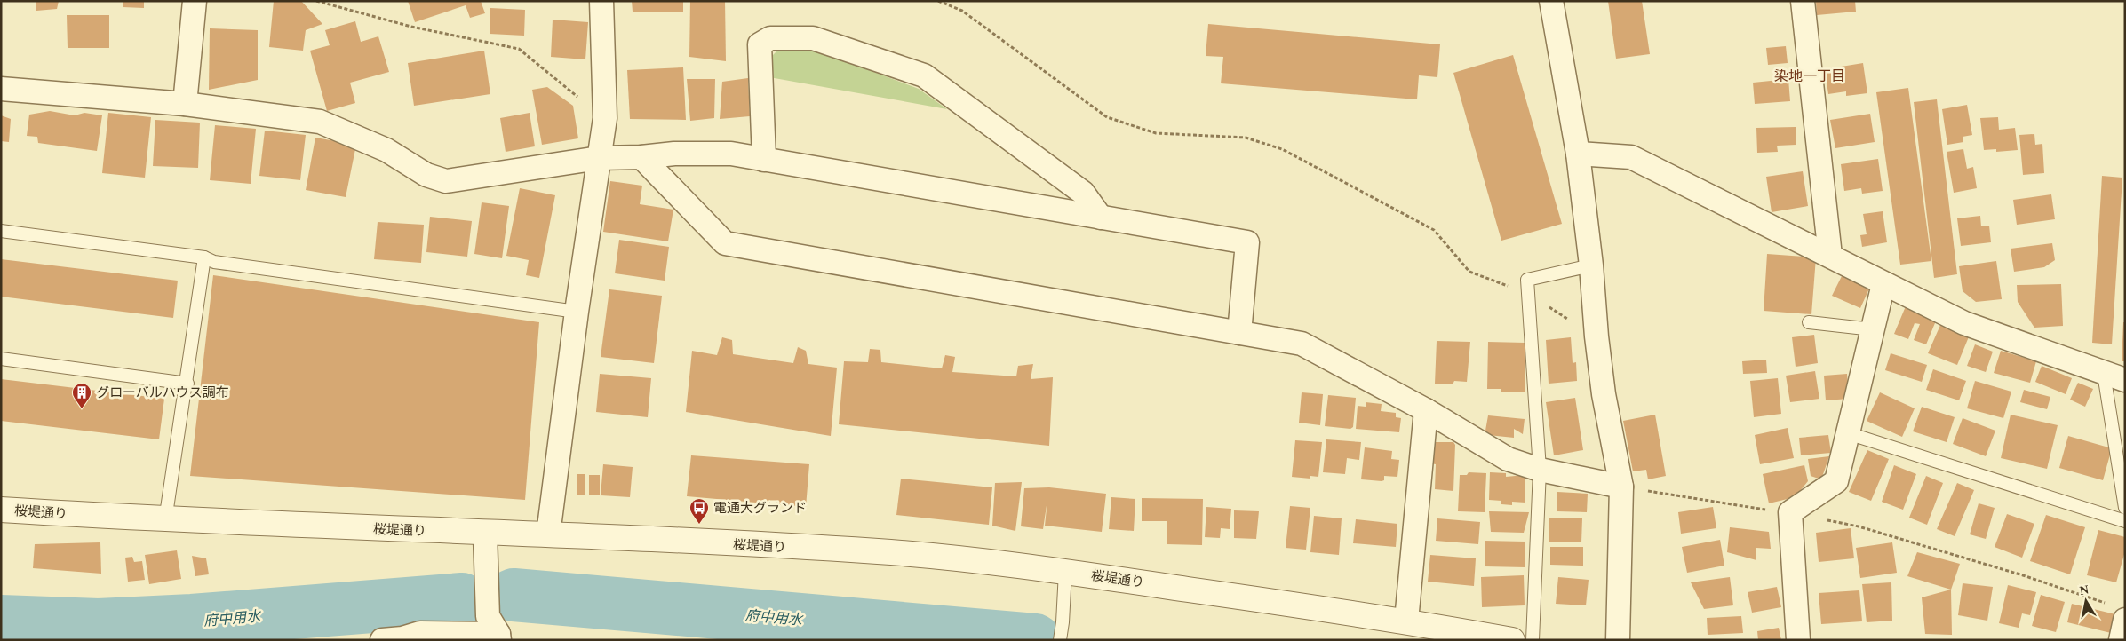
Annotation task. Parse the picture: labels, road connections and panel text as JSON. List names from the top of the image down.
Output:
{
  "streets": {
    "street": ["桜堤通り"]
  },
  "districts": ["染地一丁目"],
  "water": ["府中用水"],
  "places": {
    "building": ["グローバルハウス調布"],
    "bus stop": ["電通大グランド"]
  },
  "north": "top"
}
